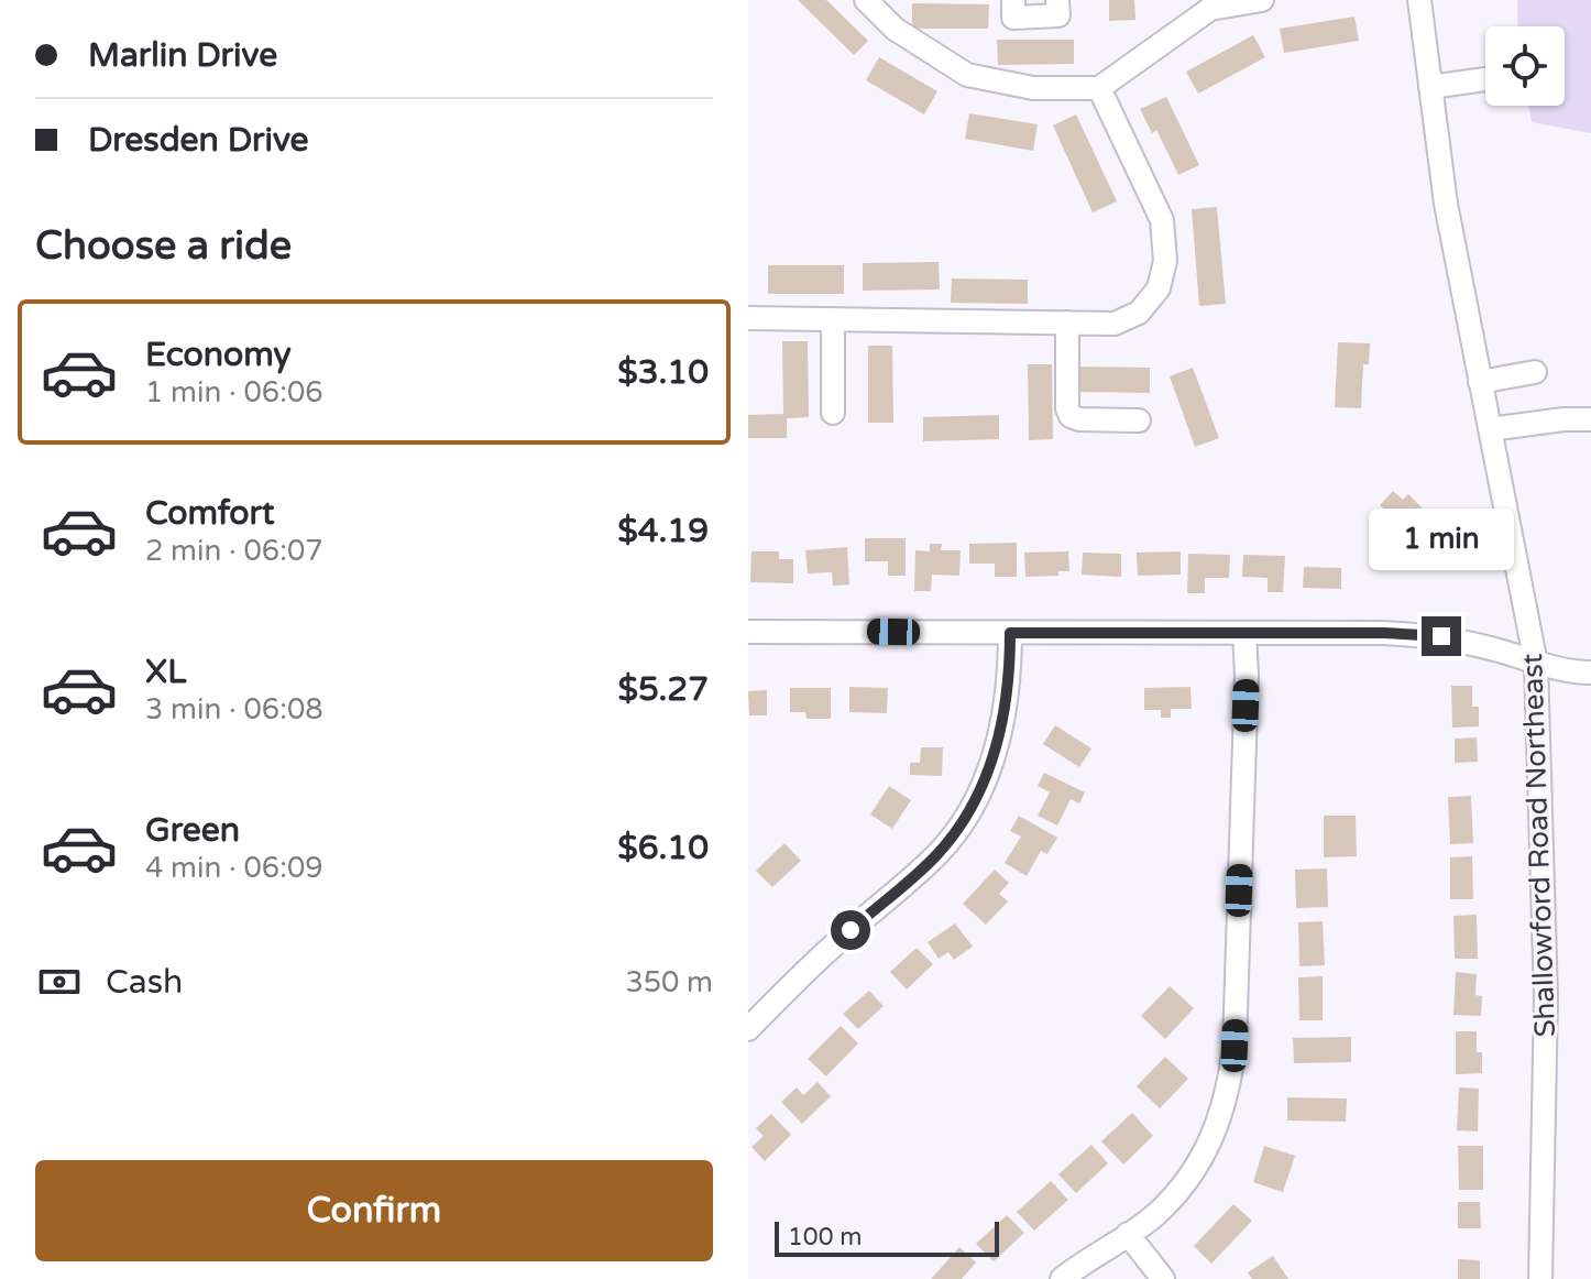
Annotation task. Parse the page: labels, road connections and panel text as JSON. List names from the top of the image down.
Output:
{
  "streets": {
    "street": ["Shallowford Road Northeast"]
  },
  "scale_bar": "100 m",
  "page": {
    "banner": ["Marlin Drive", "Dresden Drive"],
    "heading": "Choose a ride",
    "list": [
      {
        "name": "Economy",
        "note": "1 min · 06:06",
        "value": "$3.10"
      },
      {
        "name": "Comfort",
        "note": "2 min · 06:07",
        "value": "$4.19"
      },
      {
        "name": "XL",
        "note": "3 min · 06:08",
        "value": "$5.27"
      },
      {
        "name": "Green",
        "note": "4 min · 06:09",
        "value": "$6.10"
      }
    ],
    "bubble": "1 min",
    "pay": ["Cash", "350 m"],
    "buttons": "Confirm",
    "scale": "100 m"
  }
}
